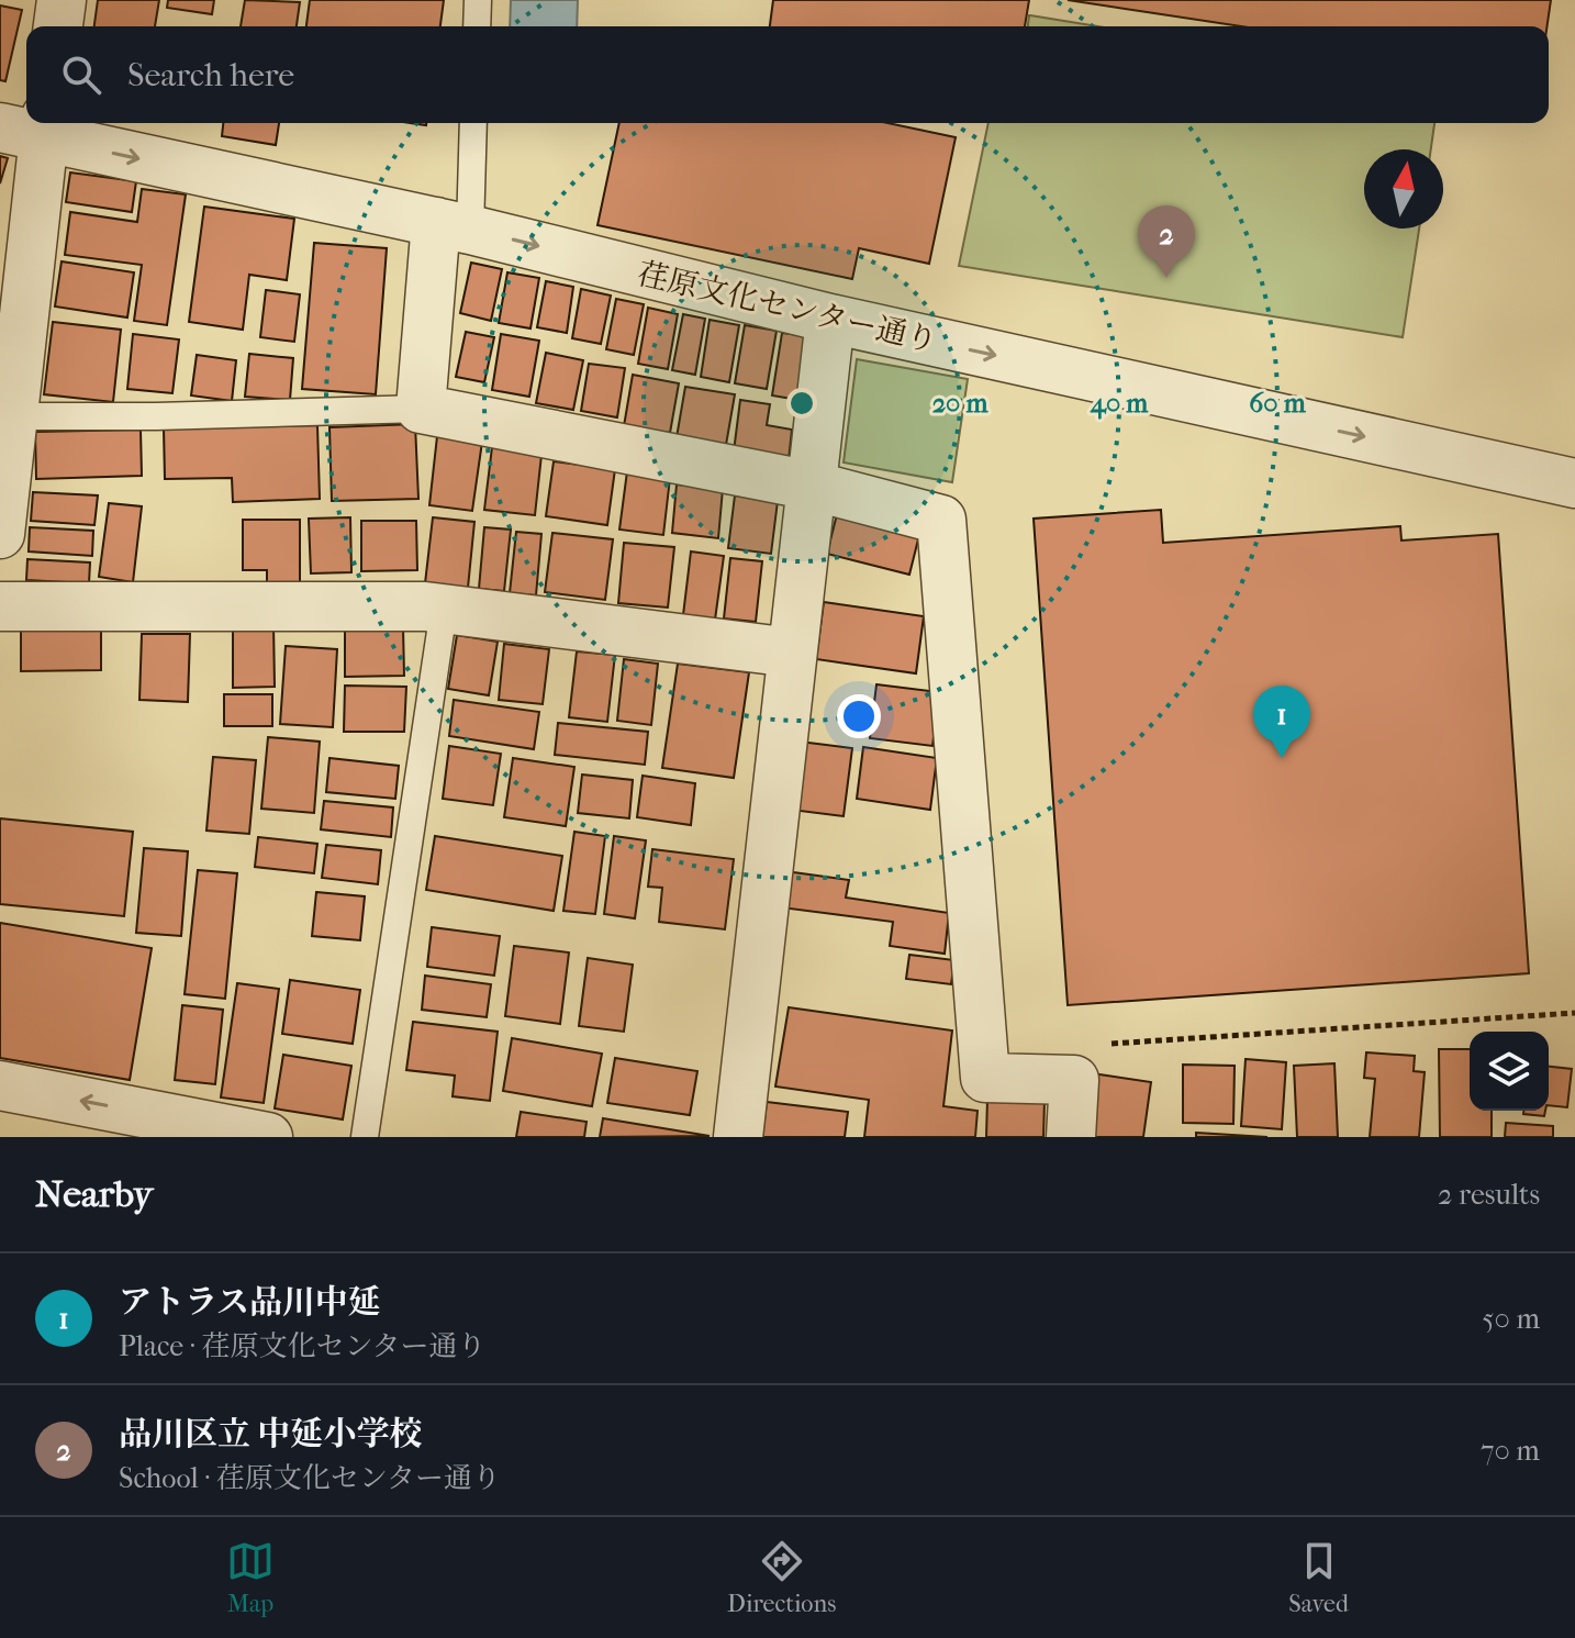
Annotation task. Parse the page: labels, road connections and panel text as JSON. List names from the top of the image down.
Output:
{
  "streets": {
    "street": ["荏原文化センター通り"]
  },
  "north": "top",
  "page": {
    "search": "Search here",
    "pins": ["2", "1"],
    "heading": ["Nearby", "2 results"],
    "list": [
      {
        "mark": "1",
        "name": "アトラス品川中延",
        "note": "Place · 荏原文化センター通り",
        "value": "50 m"
      },
      {
        "mark": "2",
        "name": "品川区立 中延小学校",
        "note": "School · 荏原文化センター通り",
        "value": "70 m"
      }
    ],
    "nav": ["Map", "Directions", "Saved"]
  },
  "rings": ["20 m", "40 m", "60 m"]
}
